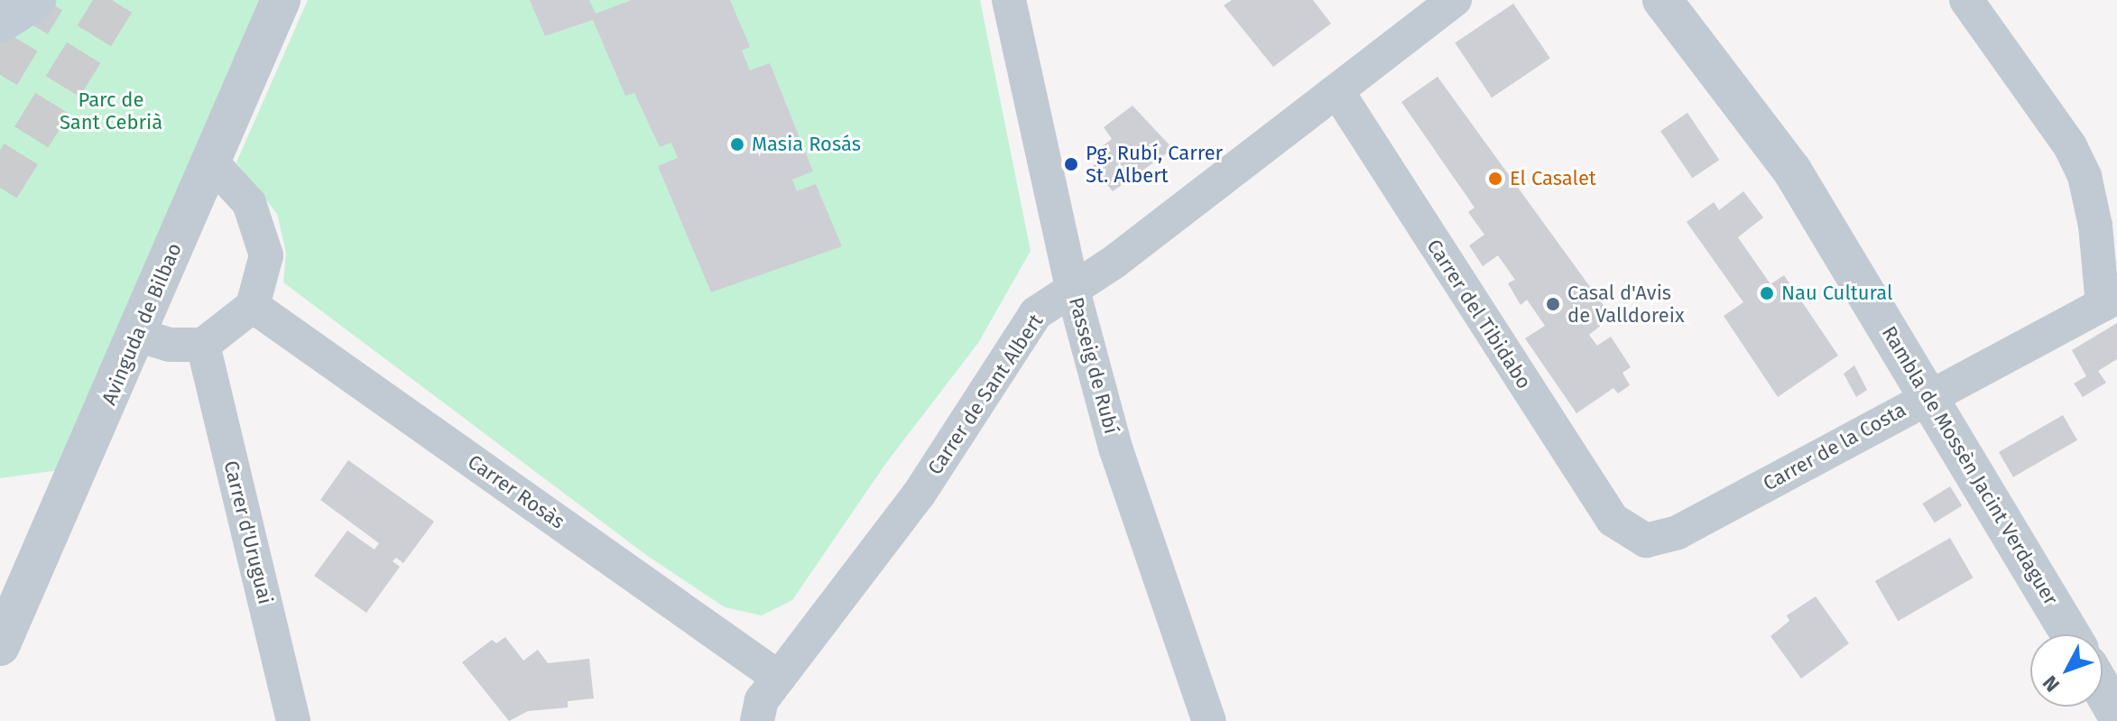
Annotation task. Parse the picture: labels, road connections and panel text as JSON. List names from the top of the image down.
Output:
{
  "streets": {
    "street": [
      "Carrer del Tibidabo",
      "Avinguda de Bilbao",
      "Passeig de Rubí",
      "Carrer de Sant Albert",
      "Carrer de la Costa",
      "Rambla de Mossèn Jacint Verdaguer",
      "Carrer Rosàs",
      "Carrer d'Uruguai"
    ]
  },
  "crossings": [
    ["Carrer del Tibidabo", "Carrer de Sant Albert"],
    ["Carrer del Tibidabo", "Carrer de la Costa"],
    ["Passeig de Rubí", "Carrer de Sant Albert"],
    ["Carrer de Sant Albert", "Carrer Rosàs"],
    ["Carrer de la Costa", "Rambla de Mossèn Jacint Verdaguer"]
  ],
  "parks": ["Parc de Sant Cebrià"],
  "places": [
    "Masia Rosás",
    "Pg. Rubí, Carrer St. Albert",
    "El Casalet",
    "Nau Cultural",
    "Casal d'Avis de Valldoreix"
  ],
  "north": "bottom left"
}
